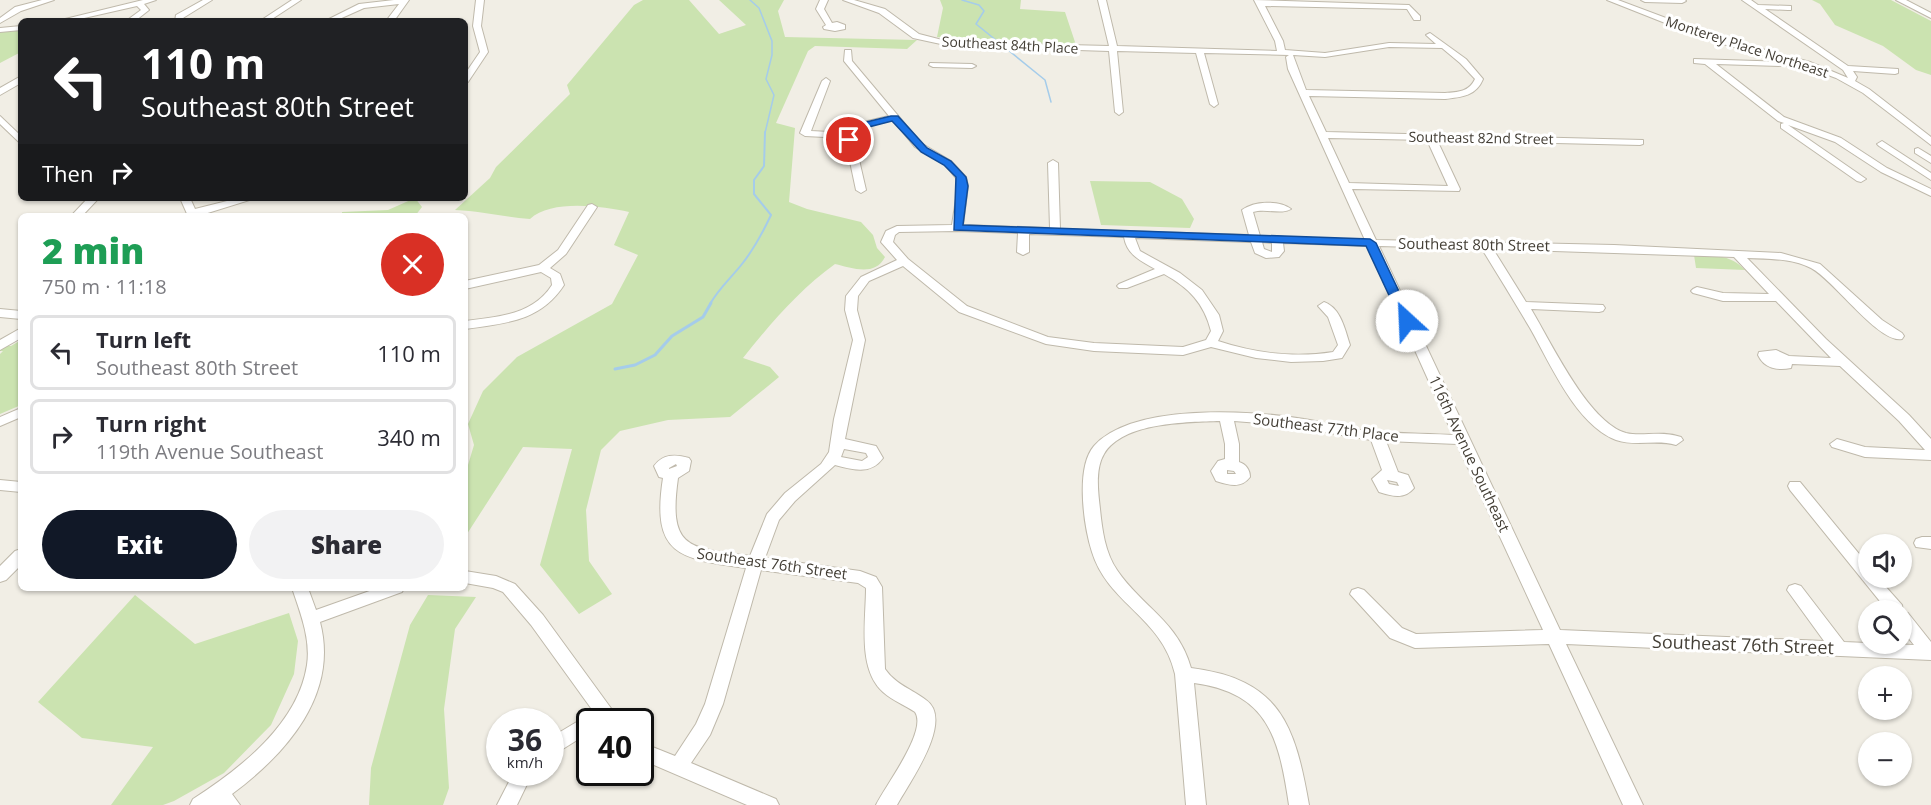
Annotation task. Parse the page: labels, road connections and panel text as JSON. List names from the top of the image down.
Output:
{
  "streets": {
    "street": [
      "Southeast 84th Place",
      "Monterey Place Northeast",
      "Southeast 82nd Street",
      "Southeast 80th Street",
      "Southeast 77th Place",
      "116th Avenue Southeast",
      "Southeast 76th Street"
    ]
  },
  "crossings": [
    ["Southeast 84th Place", "116th Avenue Southeast"],
    ["Southeast 82nd Street", "116th Avenue Southeast"],
    ["Southeast 80th Street", "116th Avenue Southeast"],
    ["Southeast 77th Place", "116th Avenue Southeast"],
    ["116th Avenue Southeast", "Southeast 76th Street"]
  ],
  "page": {
    "turn": ["110 m", "Southeast 80th Street"],
    "then": "Then",
    "heading": ["2 min", "750 m · 11:18"],
    "list": [
      {
        "name": "Turn left",
        "note": "Southeast 80th Street",
        "value": "110 m"
      },
      {
        "name": "Turn right",
        "note": "119th Avenue Southeast",
        "value": "340 m"
      }
    ],
    "buttons": ["Exit", "Share"],
    "map_buttons": ["+", "−"],
    "speed": "36 km/h",
    "limit": "40"
  }
}
